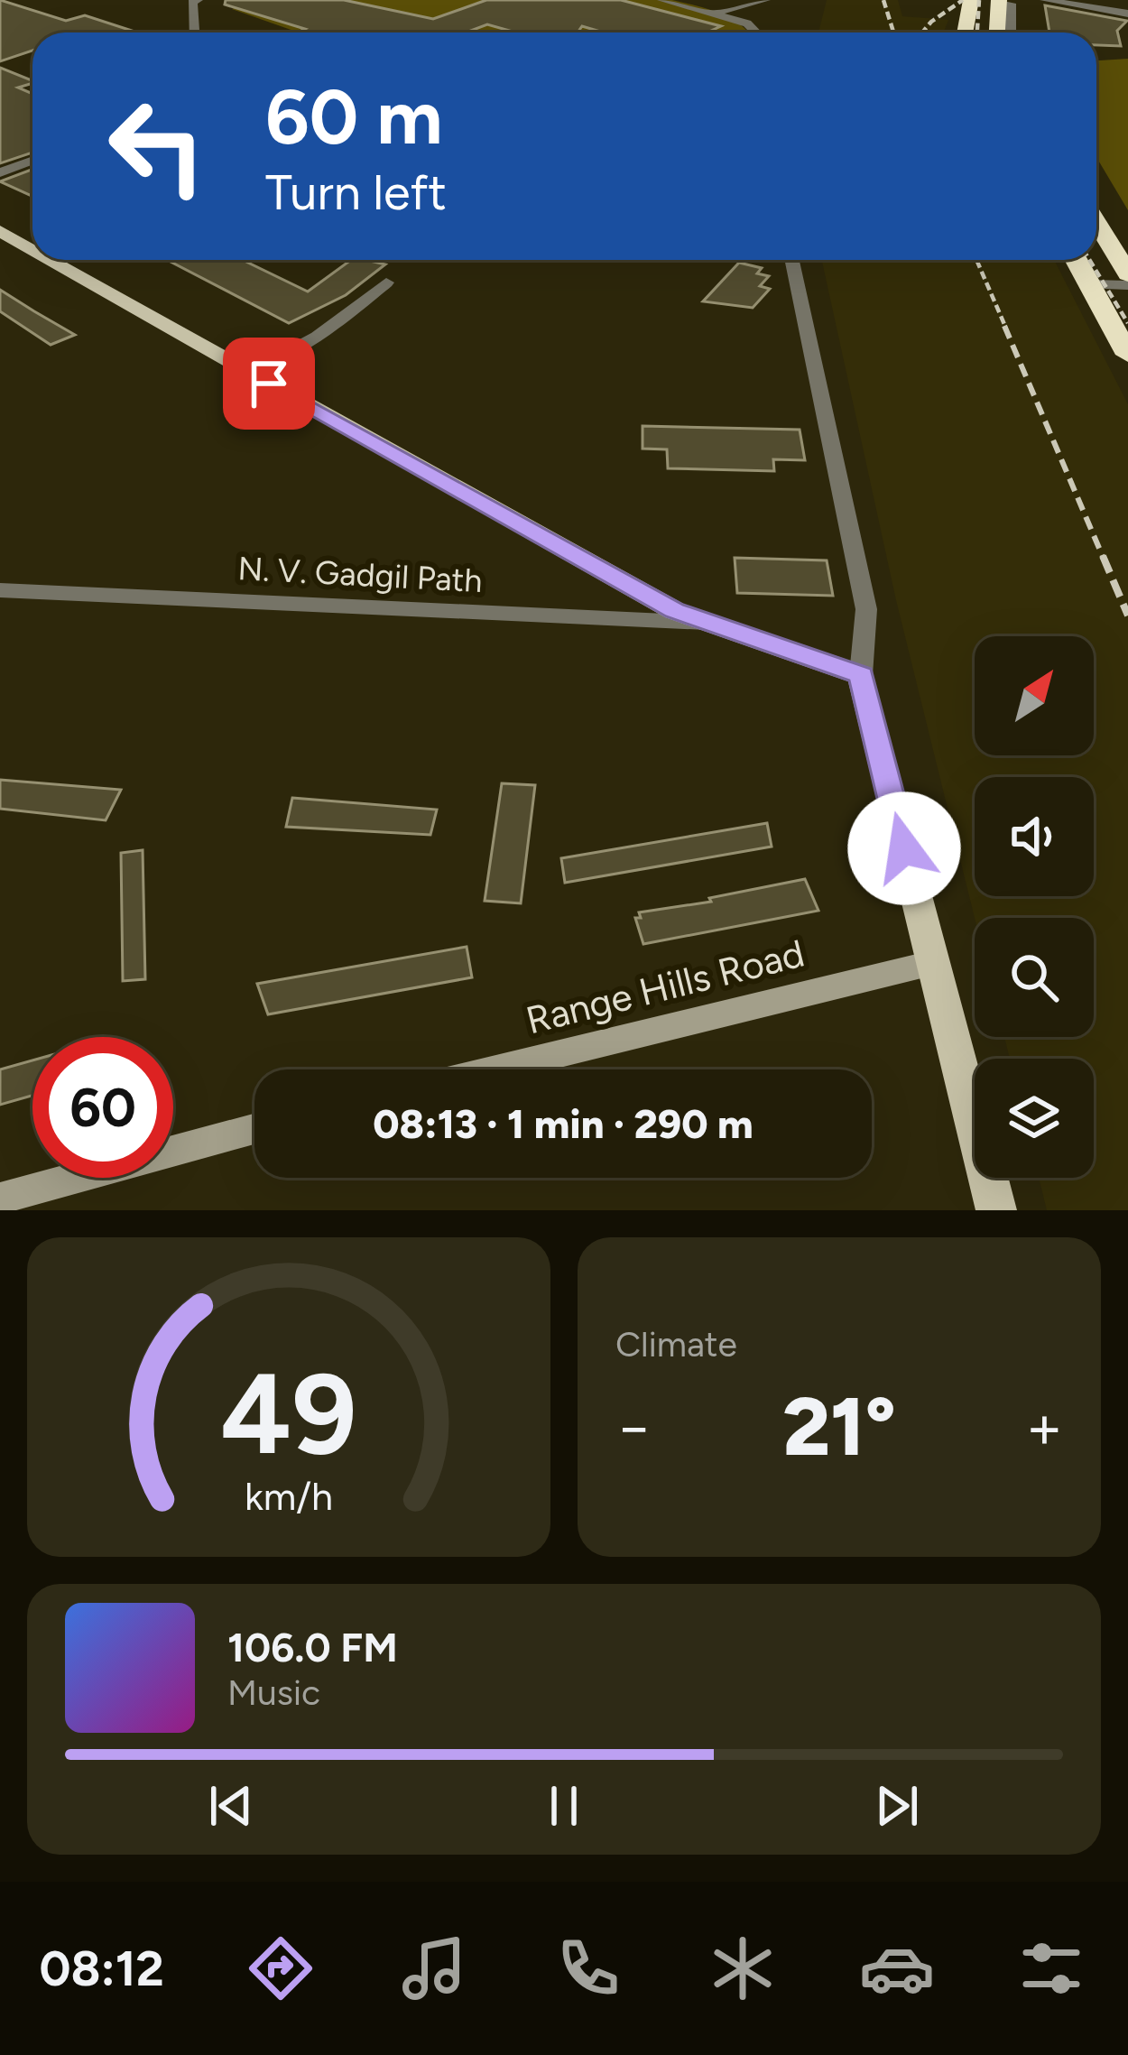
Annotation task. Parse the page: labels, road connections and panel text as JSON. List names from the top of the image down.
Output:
{
  "streets": {
    "street": ["N. V. Gadgil Path", "Range Hills Road"]
  },
  "north": "top right",
  "page": {
    "turn": ["60 m", "Turn left"],
    "limit": "60",
    "trip": "08:13 · 1 min · 290 m",
    "tile": "Climate",
    "heat": ["−", "21°", "+"],
    "song": ["106.0 FM", "Music"],
    "tabs": "08:12",
    "gauge": ["49", "km/h"]
  }
}
